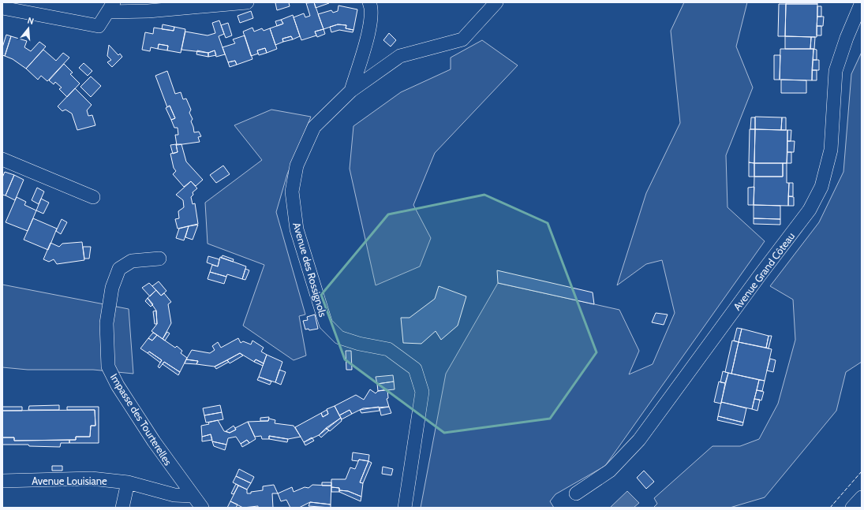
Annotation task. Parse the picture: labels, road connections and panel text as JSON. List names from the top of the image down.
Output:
{
  "streets": {
    "street": [
      "Avenue des Rossignols",
      "Avenue Grand Côteau",
      "Impasse des Tourterelles",
      "Avenue Louisiane"
    ]
  },
  "crossings": [
    ["Impasse des Tourterelles", "Avenue Louisiane"]
  ],
  "north": "top"
}
